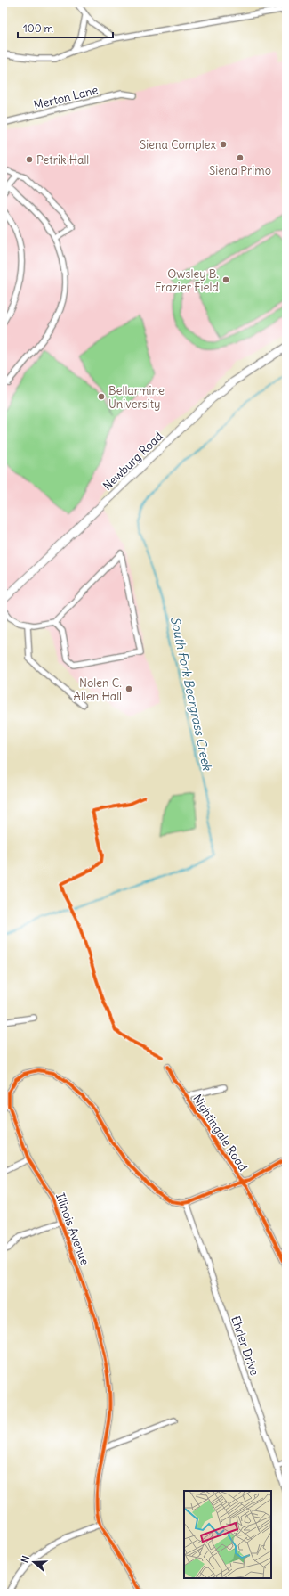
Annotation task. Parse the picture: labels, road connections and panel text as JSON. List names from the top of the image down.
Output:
{
  "streets": {
    "main road": ["Newburg Road"],
    "street": [
      "Merton Lane",
      "Nightingale Road",
      "Illinois Avenue",
      "Ehrler Drive"
    ]
  },
  "crossings": [
    ["Nightingale Road", "Illinois Avenue"],
    ["Illinois Avenue", "Ehrler Drive"]
  ],
  "water": ["South Fork Beargrass Creek"],
  "places": [
    "Siena Complex",
    "Siena Primo",
    "Petrik Hall",
    "Owsley B. Frazier Field",
    "Bellarmine University",
    "Nolen C. Allen Hall"
  ],
  "scale_bar": "100 m",
  "north": "left"
}
